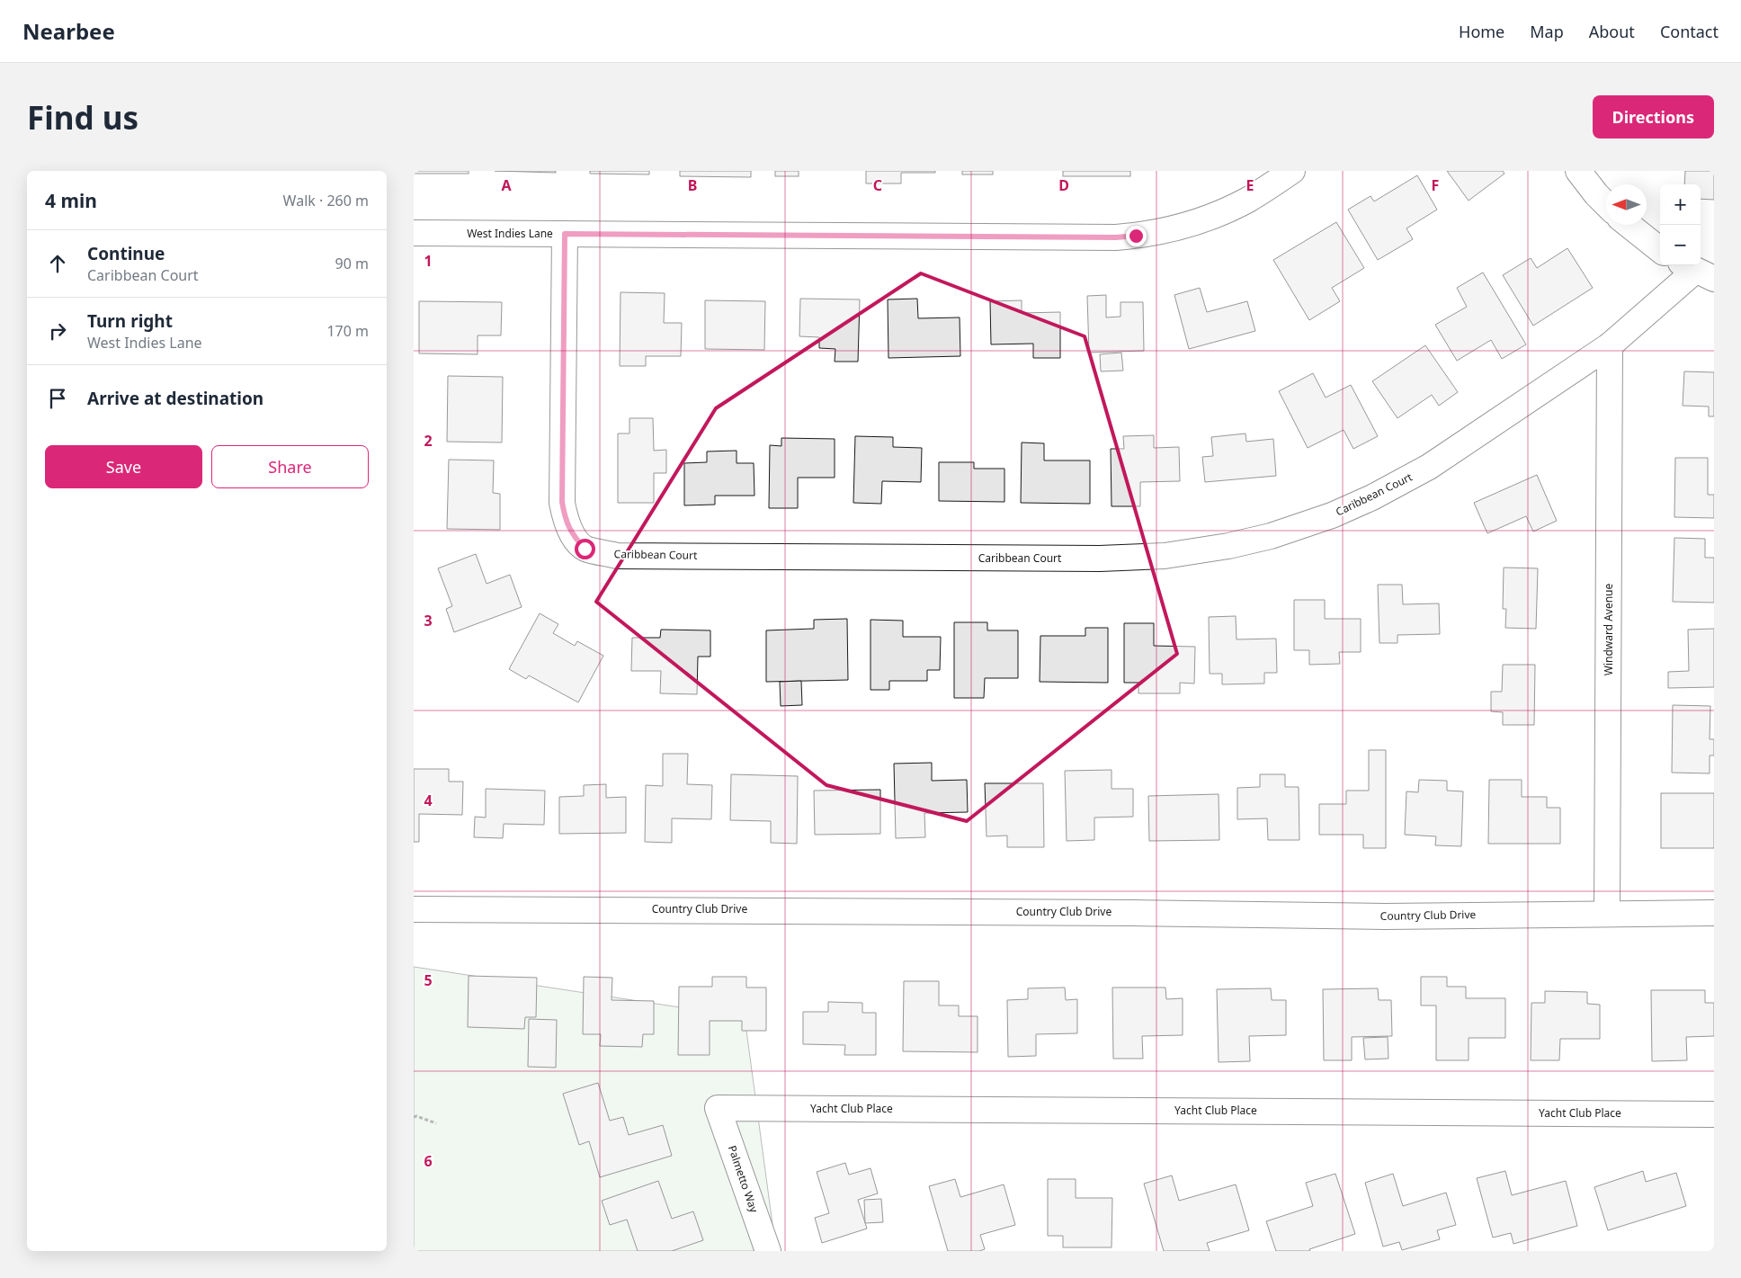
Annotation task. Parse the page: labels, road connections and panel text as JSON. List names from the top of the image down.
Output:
{
  "streets": {
    "street": [
      "West Indies Lane",
      "Caribbean Court",
      "Windward Avenue",
      "Country Club Drive",
      "Yacht Club Place",
      "Palmetto Way"
    ]
  },
  "crossings": [
    ["West Indies Lane", "Caribbean Court"],
    ["Caribbean Court", "Windward Avenue"],
    ["Windward Avenue", "Country Club Drive"],
    ["Yacht Club Place", "Palmetto Way"]
  ],
  "north": "left",
  "page": {
    "header": "Nearbee",
    "nav": [
      "Home",
      "Map",
      "About",
      "Contact"
    ],
    "buttons": [
      "Directions",
      ["Save", "Share"]
    ],
    "title": "Find us",
    "heading": ["4 min", "Walk · 260 m"],
    "map_buttons": ["+", "−"],
    "list": [
      ["Continue", "Caribbean Court", "90 m"],
      ["Turn right", "West Indies Lane", "170 m"],
      "Arrive at destination"
    ]
  },
  "grid": {
    "columns": [
      "A",
      "B",
      "C",
      "D",
      "E",
      "F"
    ],
    "rows": [
      "1",
      "2",
      "3",
      "4",
      "5",
      "6"
    ]
  }
}
